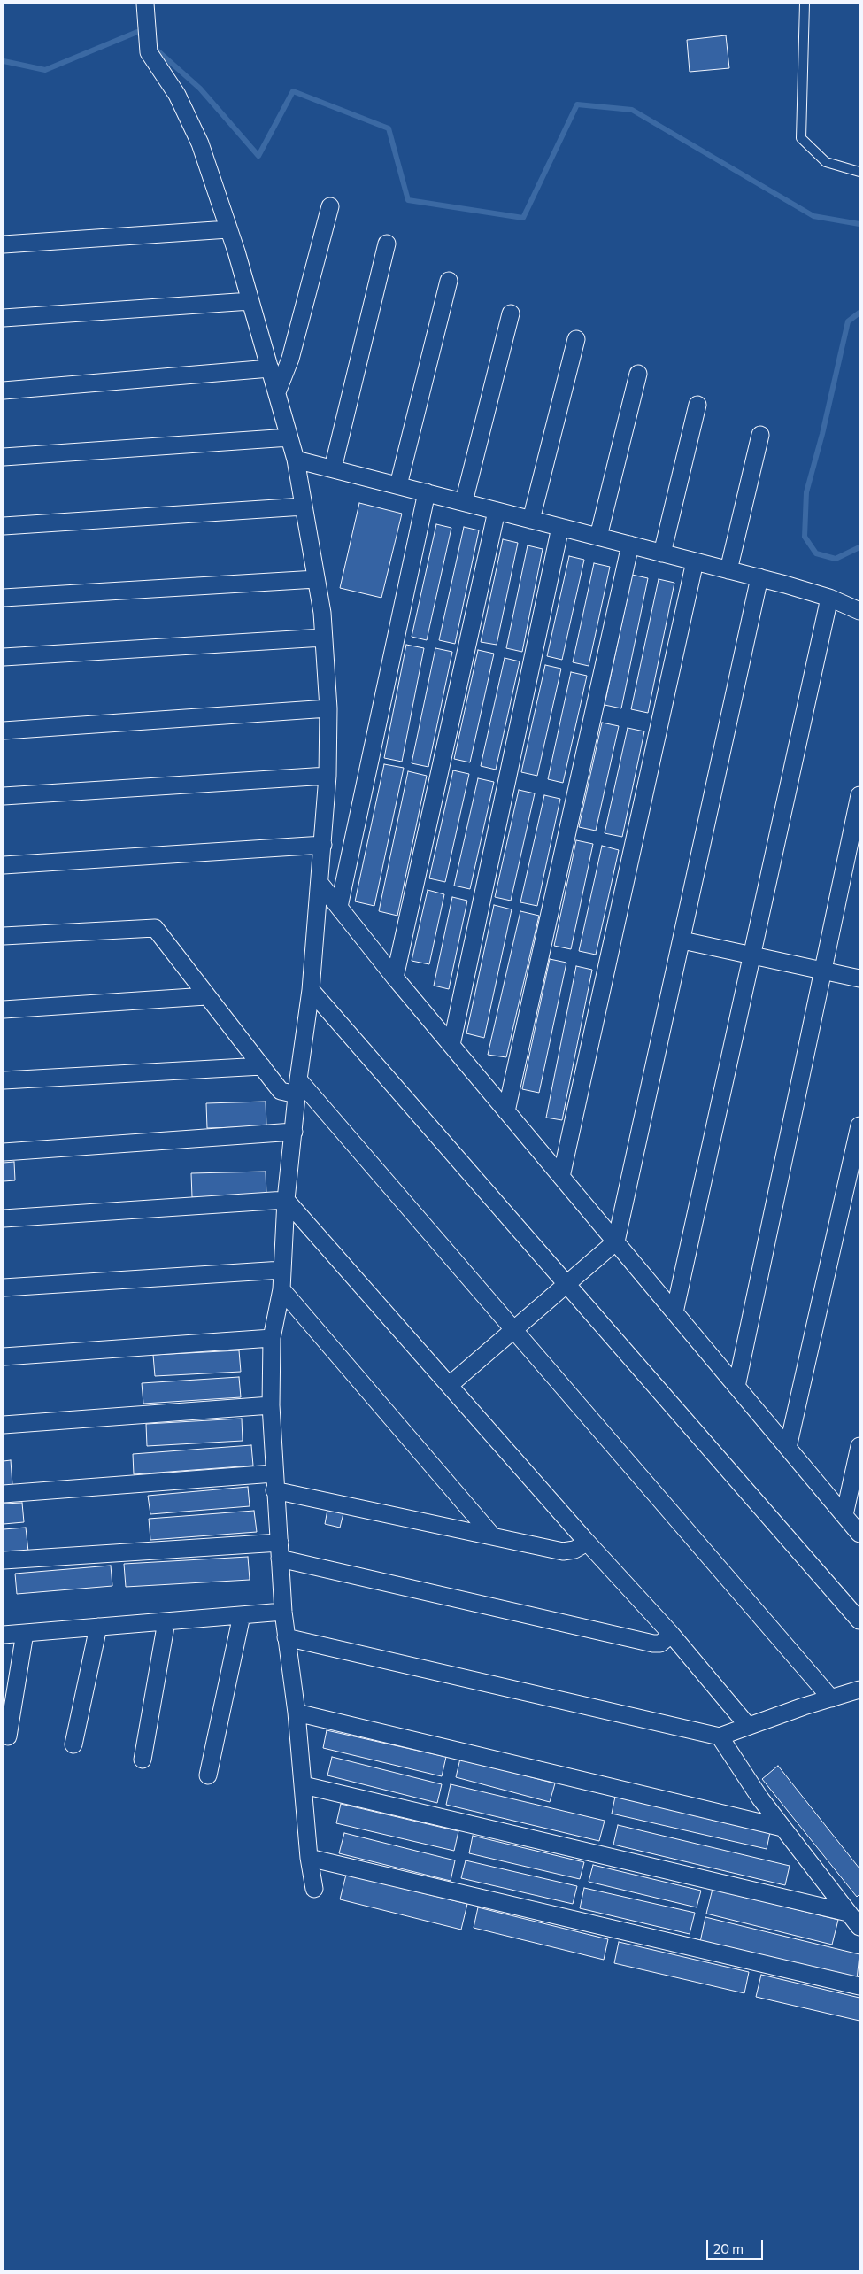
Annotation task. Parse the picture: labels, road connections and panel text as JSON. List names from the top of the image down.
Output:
{
  "scale_bar": "20 m"
}
